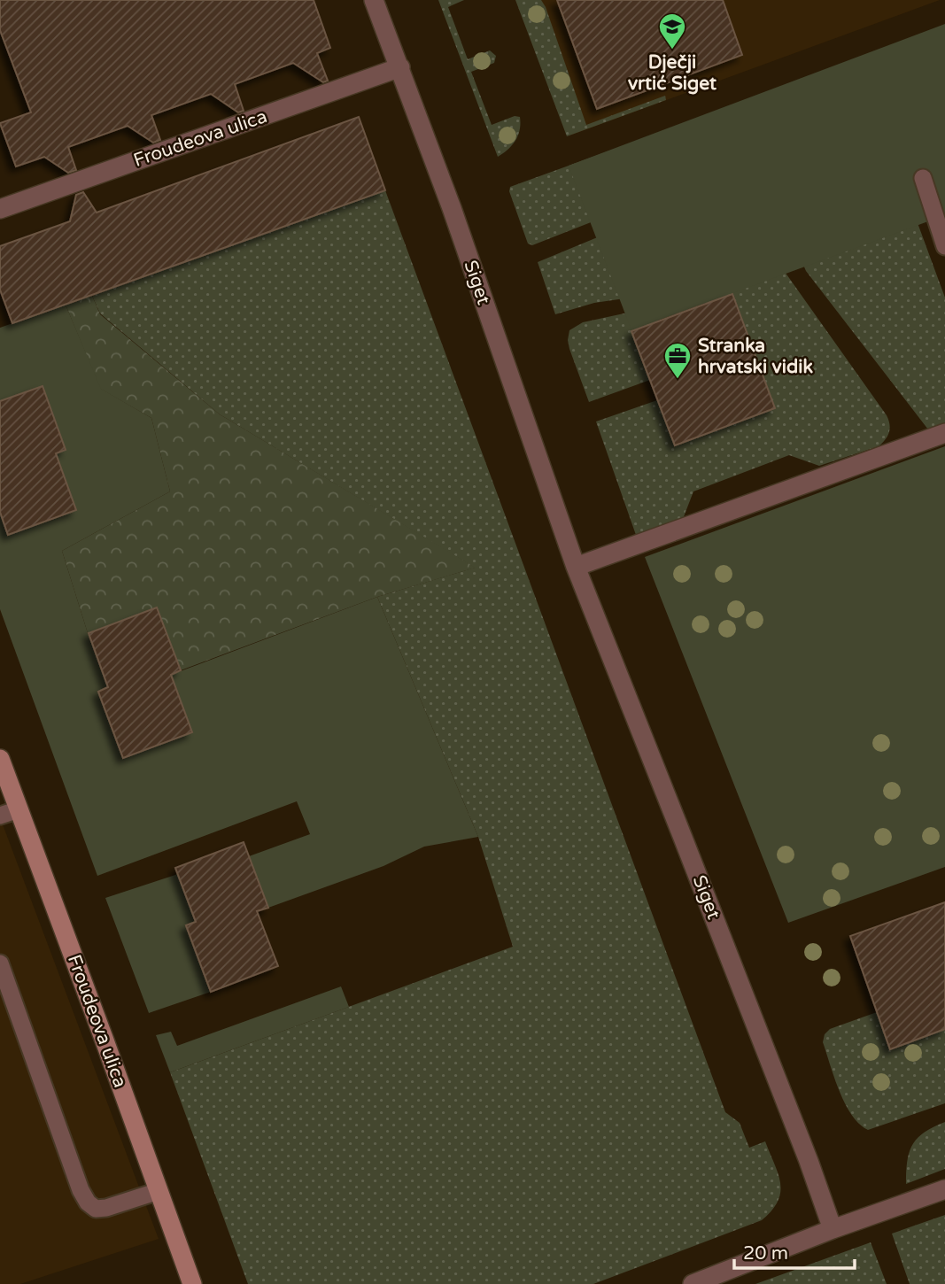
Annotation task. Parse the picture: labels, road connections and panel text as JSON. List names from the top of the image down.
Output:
{
  "streets": {
    "street": ["Froudeova ulica", "Siget"]
  },
  "crossings": [
    ["Froudeova ulica", "Siget"]
  ],
  "places": {
    "school or university": ["Dječji vrtić Siget"],
    "office": ["Stranka hrvatski vidik"]
  },
  "scale_bar": "20 m"
}
